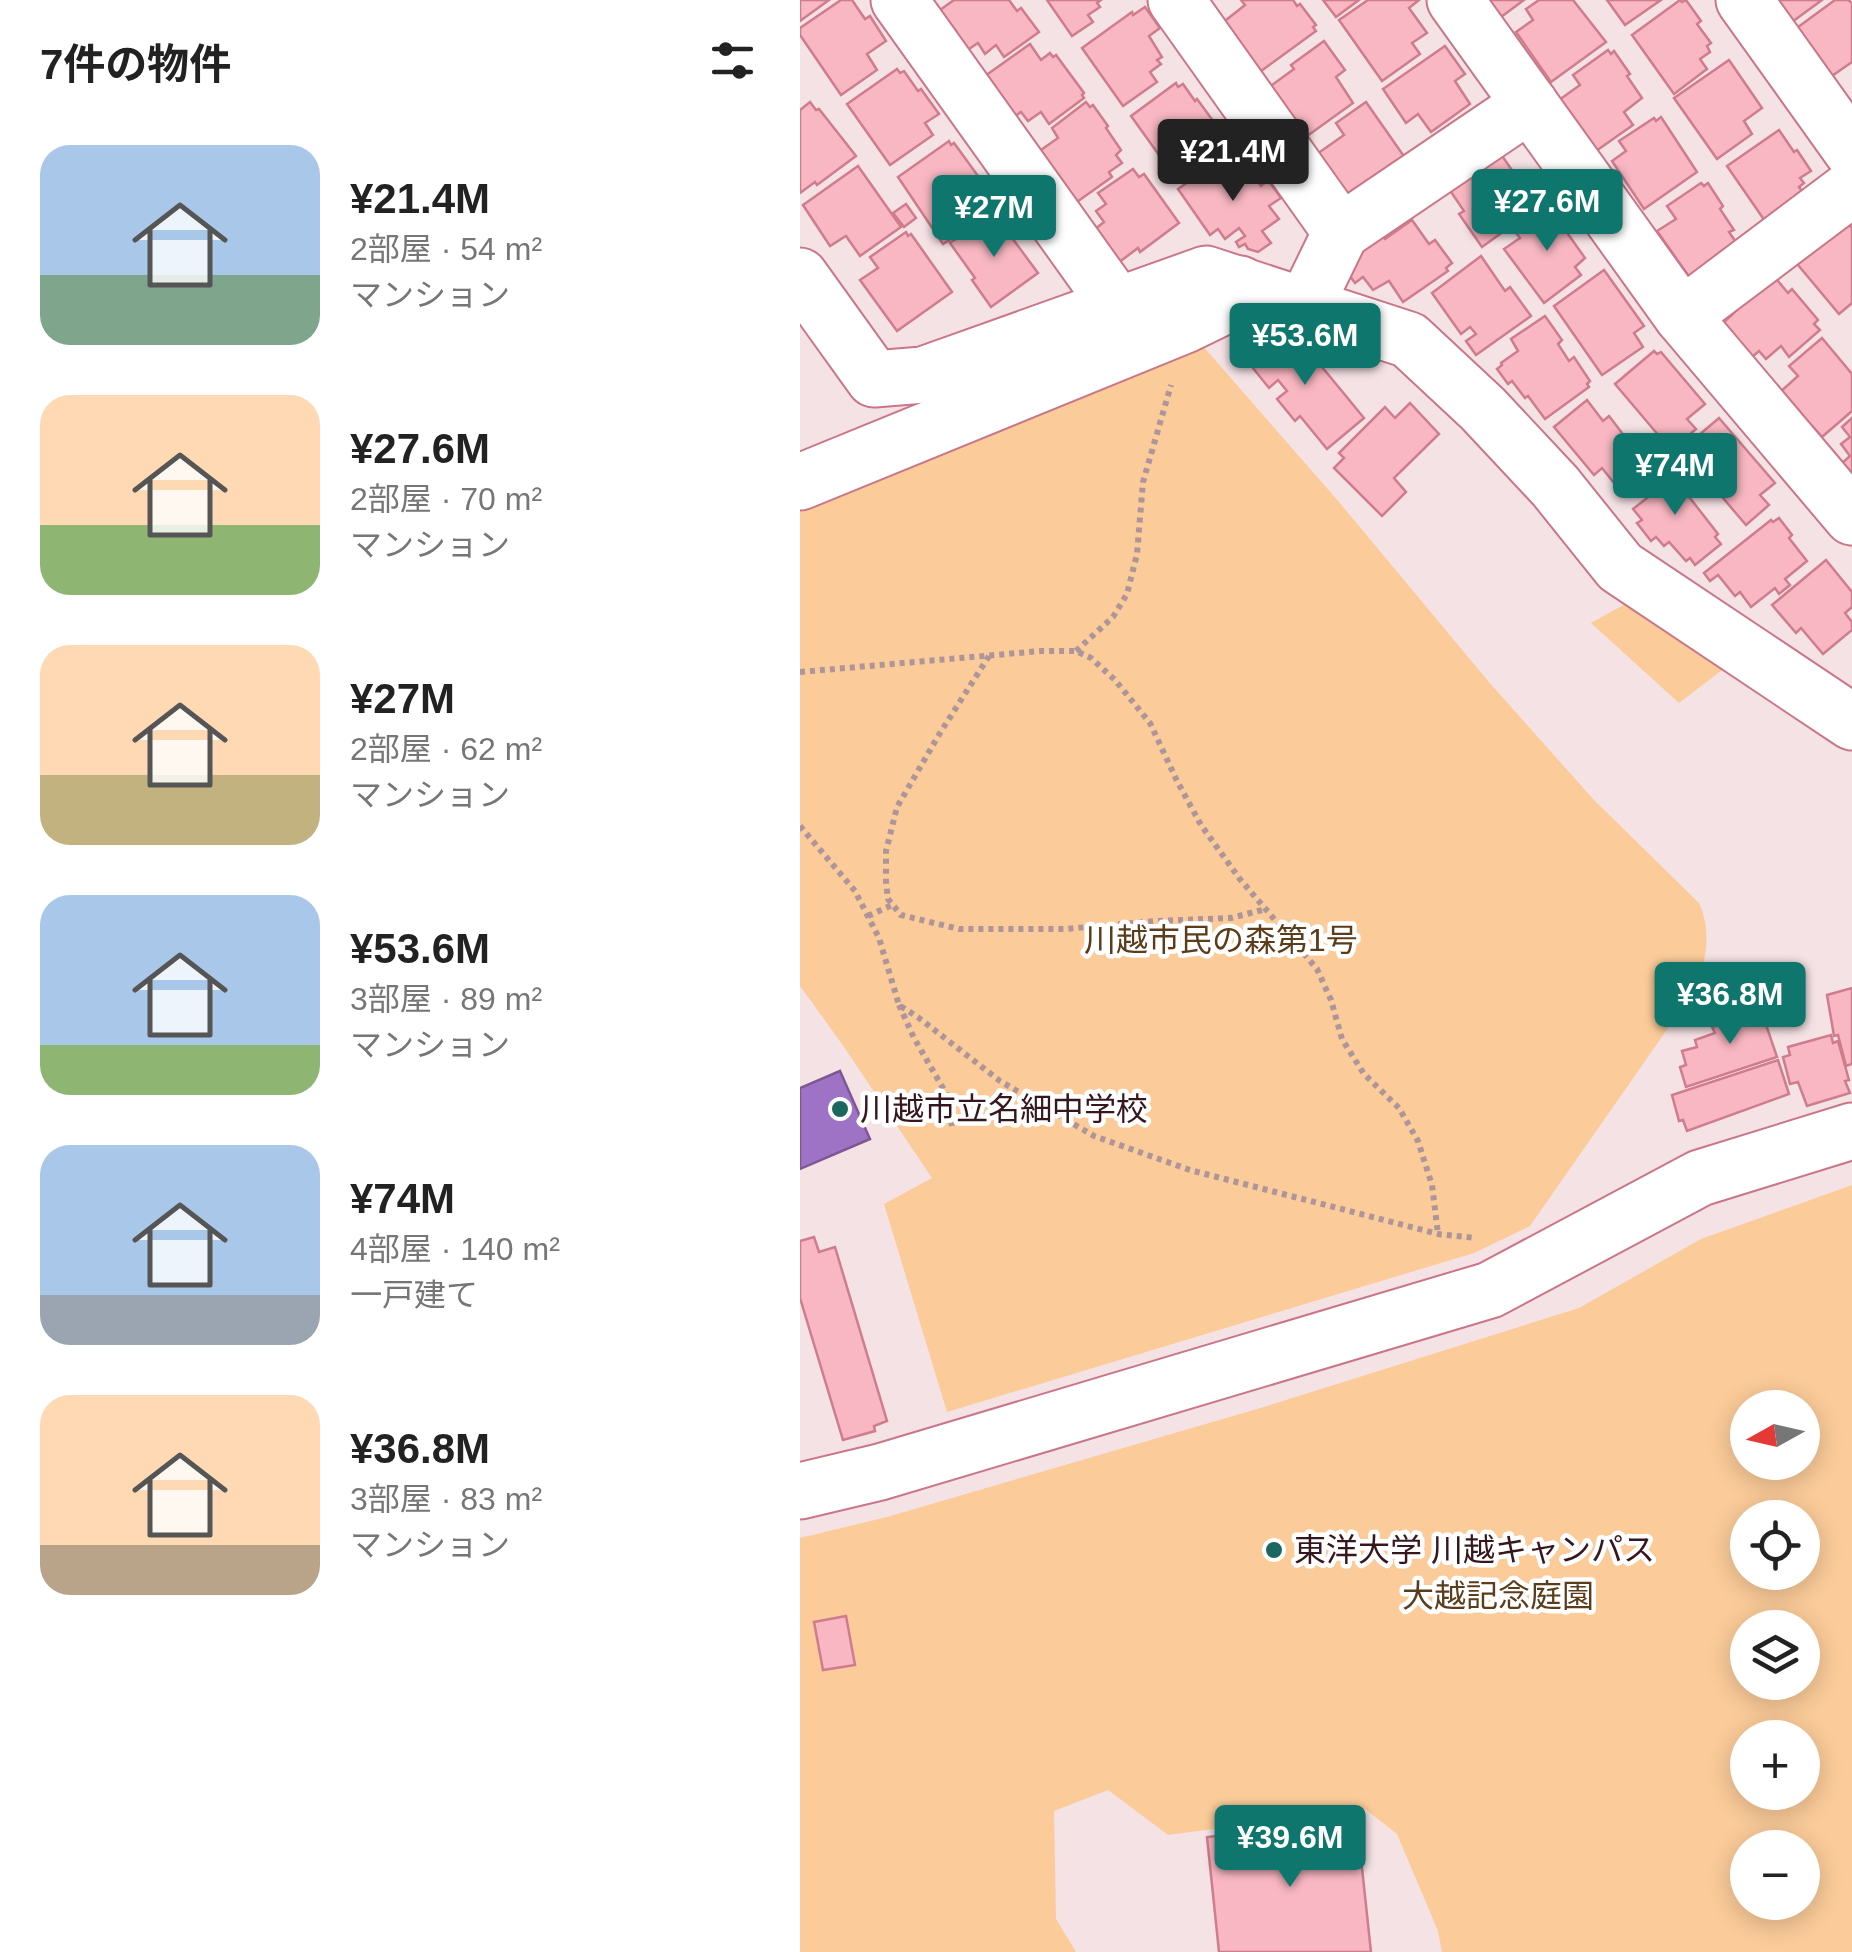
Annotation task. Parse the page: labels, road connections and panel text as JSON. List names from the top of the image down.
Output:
{
  "parks": ["川越市民の森第1号", "大越記念庭園"],
  "places": ["川越市立名細中学校", "東洋大学 川越キャンパス"],
  "north": "left",
  "page": {
    "heading": "7件の物件",
    "price": [
      "¥21.4M",
      "¥27.6M",
      "¥27M",
      "¥53.6M",
      "¥74M",
      "¥36.8M",
      "¥39.6M"
    ],
    "list": [
      {
        "name": "¥21.4M",
        "note": "2部屋 · 54 m² · マンション"
      },
      {
        "name": "¥27.6M",
        "note": "2部屋 · 70 m² · マンション"
      },
      {
        "name": "¥27M",
        "note": "2部屋 · 62 m² · マンション"
      },
      {
        "name": "¥53.6M",
        "note": "3部屋 · 89 m² · マンション"
      },
      {
        "name": "¥74M",
        "note": "4部屋 · 140 m² · 一戸建て"
      },
      {
        "name": "¥36.8M",
        "note": "3部屋 · 83 m² · マンション"
      }
    ],
    "map_buttons": ["+", "−"]
  }
}
